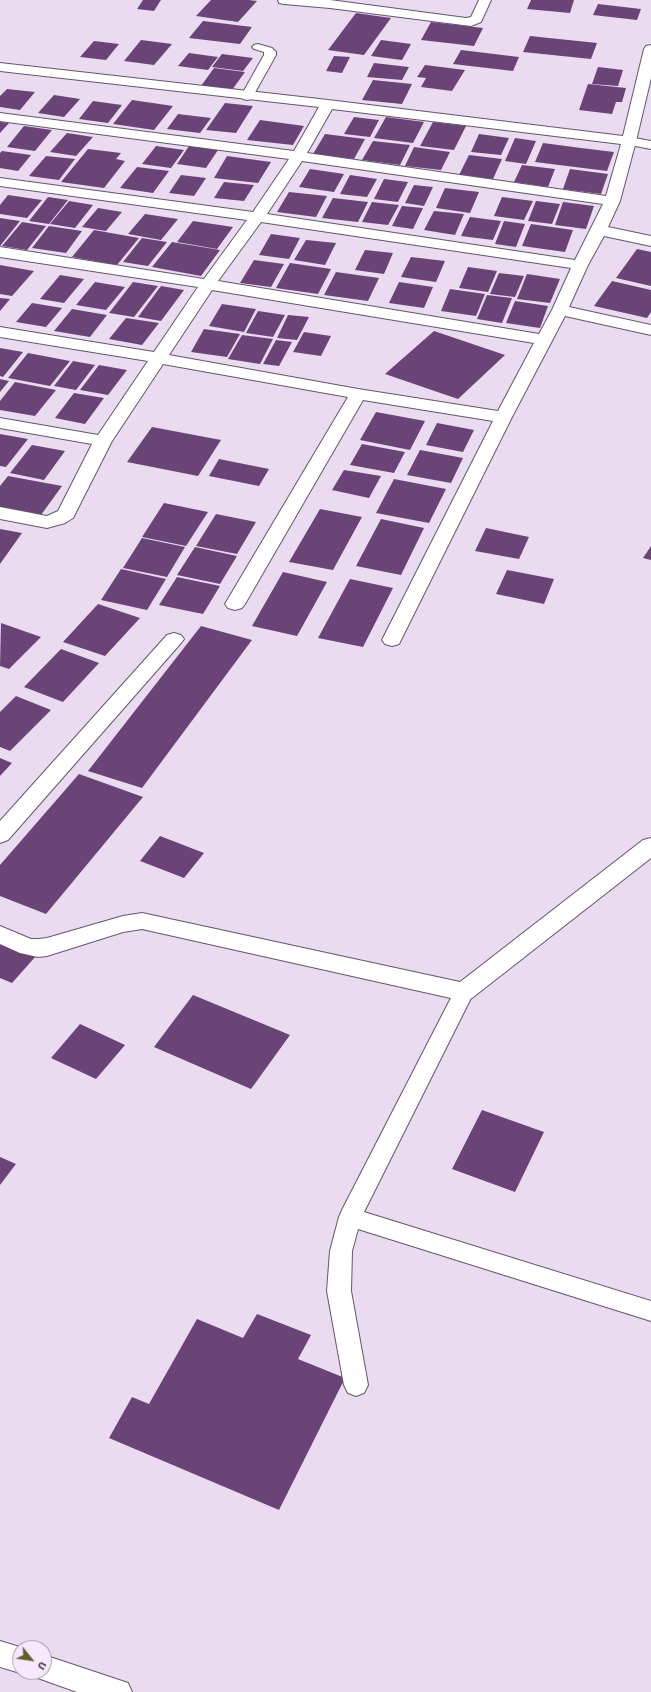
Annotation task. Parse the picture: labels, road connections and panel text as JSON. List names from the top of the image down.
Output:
{
  "north": "bottom right"
}
